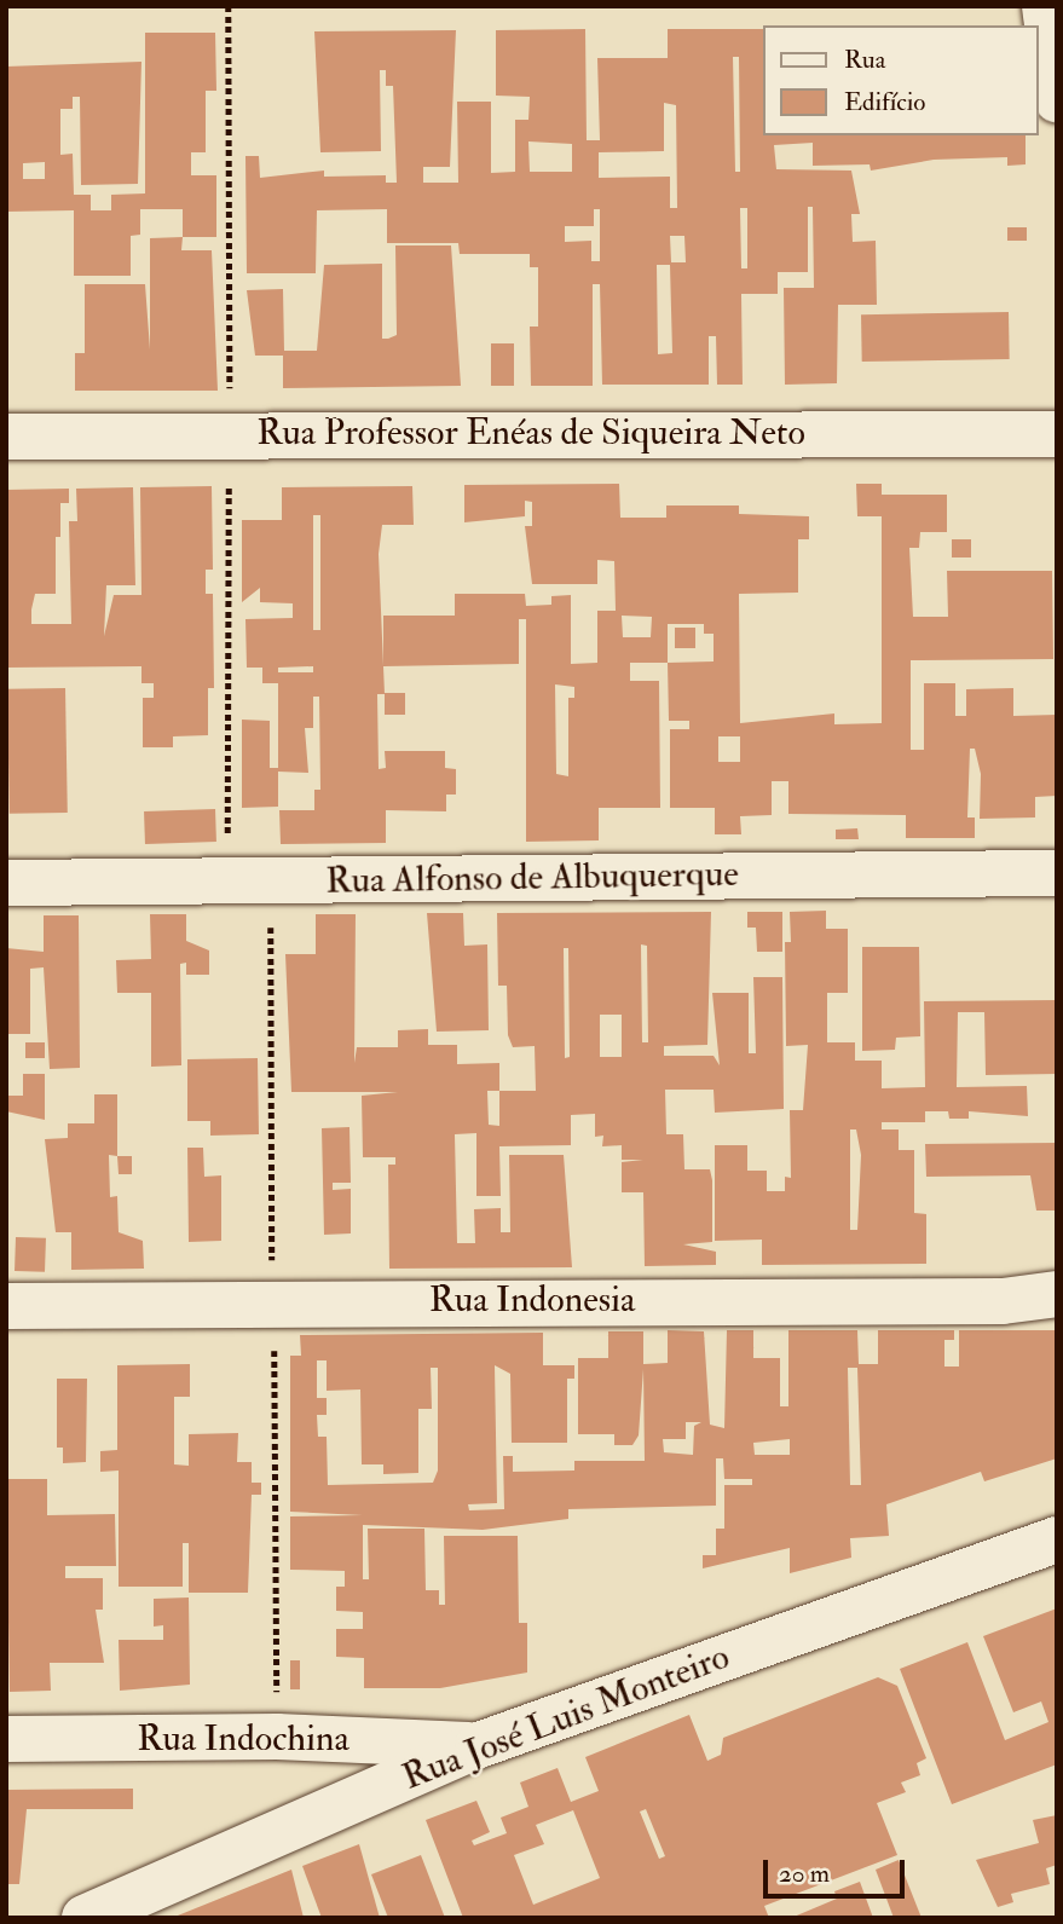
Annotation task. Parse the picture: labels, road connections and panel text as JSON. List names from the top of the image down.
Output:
{
  "streets": {
    "street": [
      "Rua Professor Enéas de Siqueira Neto",
      "Rua Alfonso de Albuquerque",
      "Rua Indonesia",
      "Rua José Luis Monteiro",
      "Rua Indochina"
    ]
  },
  "crossings": [
    ["Rua José Luis Monteiro", "Rua Indochina"]
  ],
  "legend": ["Rua", "Edifício"],
  "scale_bar": "20 m"
}
